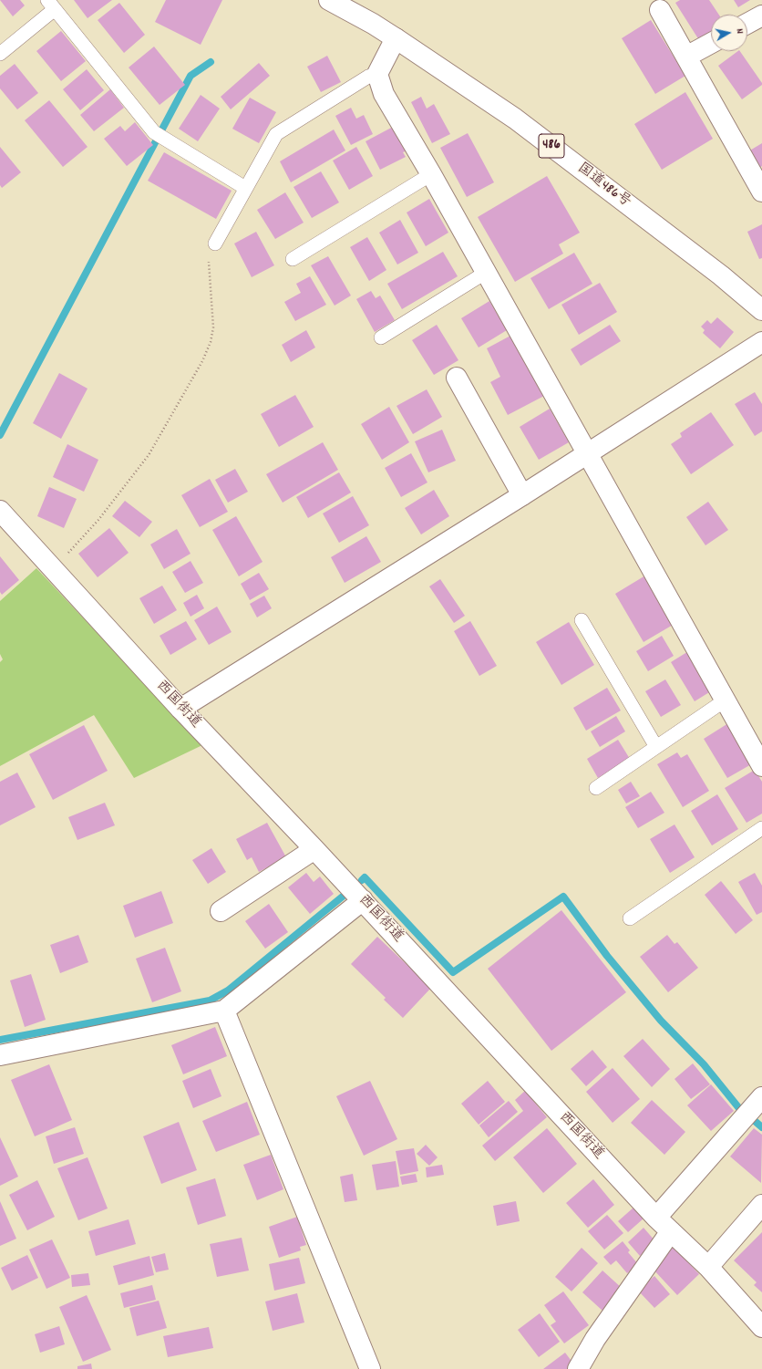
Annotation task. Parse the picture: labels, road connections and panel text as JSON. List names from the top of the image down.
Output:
{
  "streets": {
    "main road": ["486", "国道486号", "西国街道"]
  },
  "north": "right"
}
